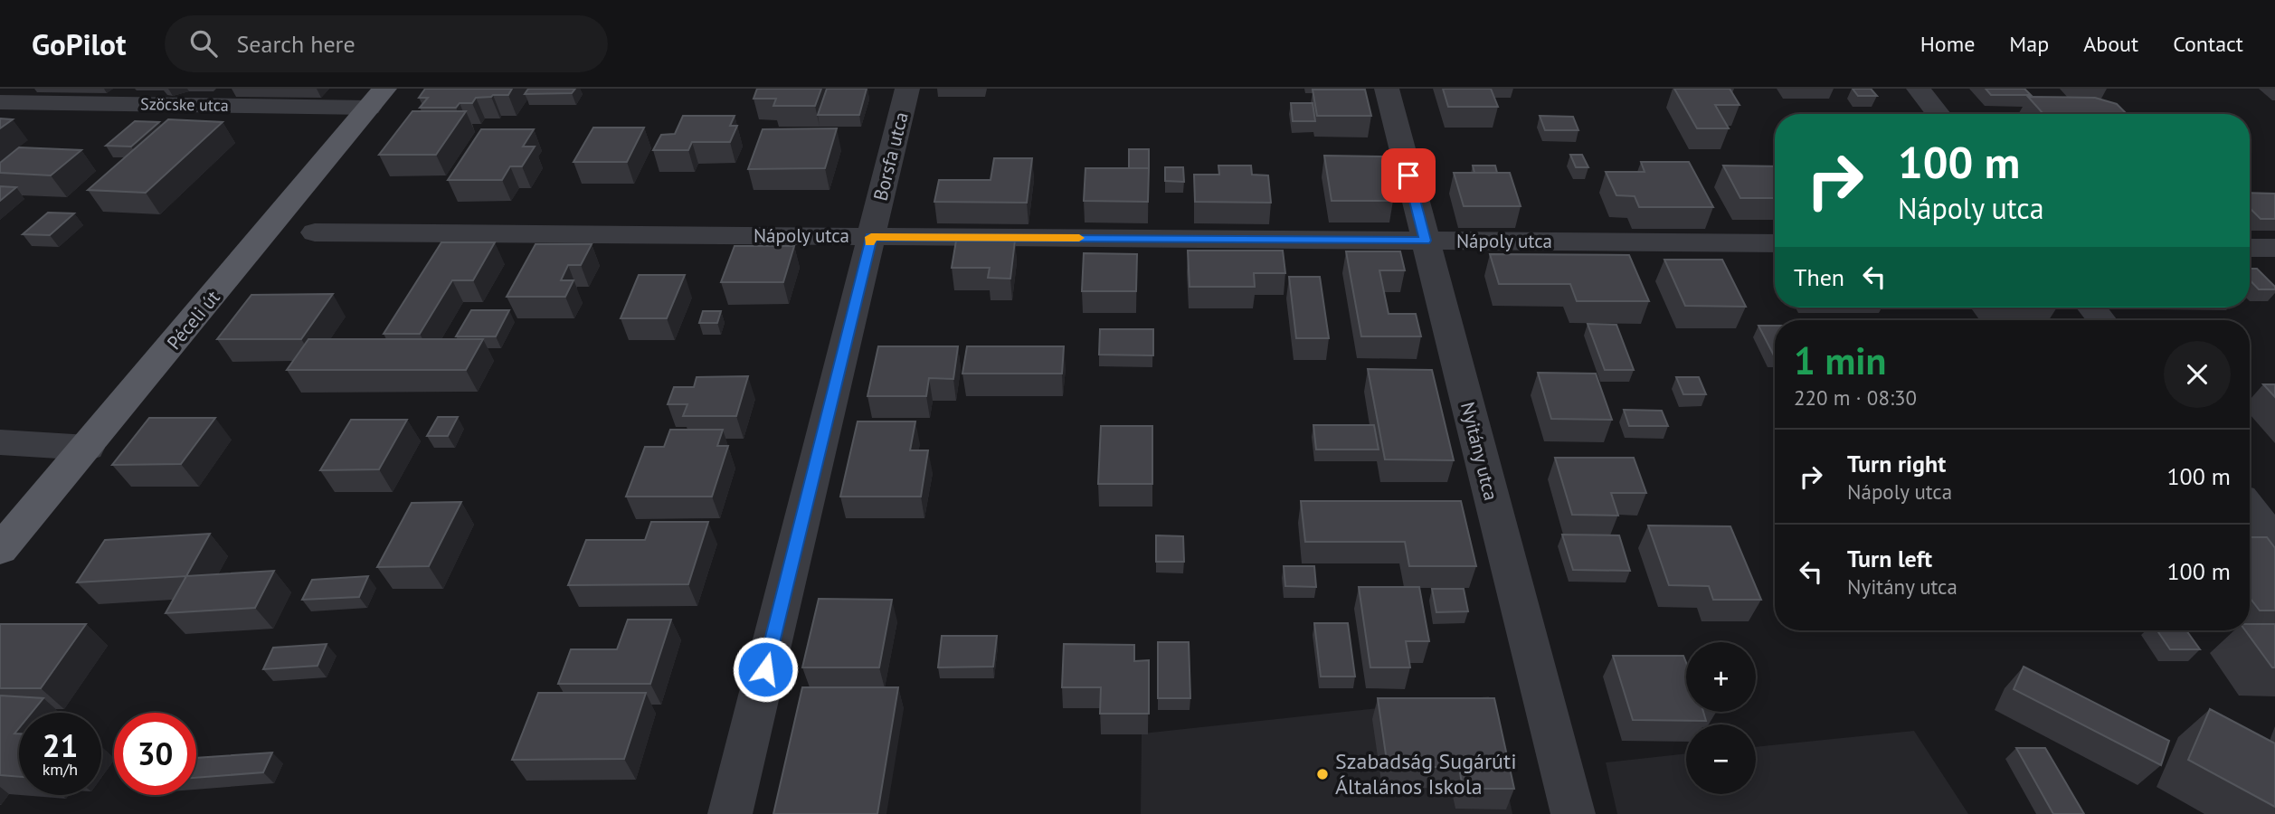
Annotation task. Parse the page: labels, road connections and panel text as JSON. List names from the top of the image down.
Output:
{
  "streets": {
    "main road": ["Péceli út"],
    "street": [
      "Szöcske utca",
      "Borsfa utca",
      "Nápoly utca",
      "Nyitány utca"
    ]
  },
  "crossings": [
    ["Szöcske utca", "Péceli út"],
    ["Borsfa utca", "Nápoly utca"],
    ["Nápoly utca", "Nyitány utca"]
  ],
  "places": ["Szabadság Sugárúti Általános Iskola"],
  "page": {
    "header": "GoPilot",
    "search": "Search here",
    "nav": [
      "Home",
      "Map",
      "About",
      "Contact"
    ],
    "turn": ["100 m", "Nápoly utca"],
    "then": "Then",
    "heading": ["1 min", "220 m · 08:30"],
    "list": [
      {
        "name": "Turn right",
        "note": "Nápoly utca",
        "value": "100 m"
      },
      {
        "name": "Turn left",
        "note": "Nyitány utca",
        "value": "100 m"
      }
    ],
    "map_buttons": ["+", "−"],
    "speed": "21 km/h",
    "limit": "30"
  }
}
